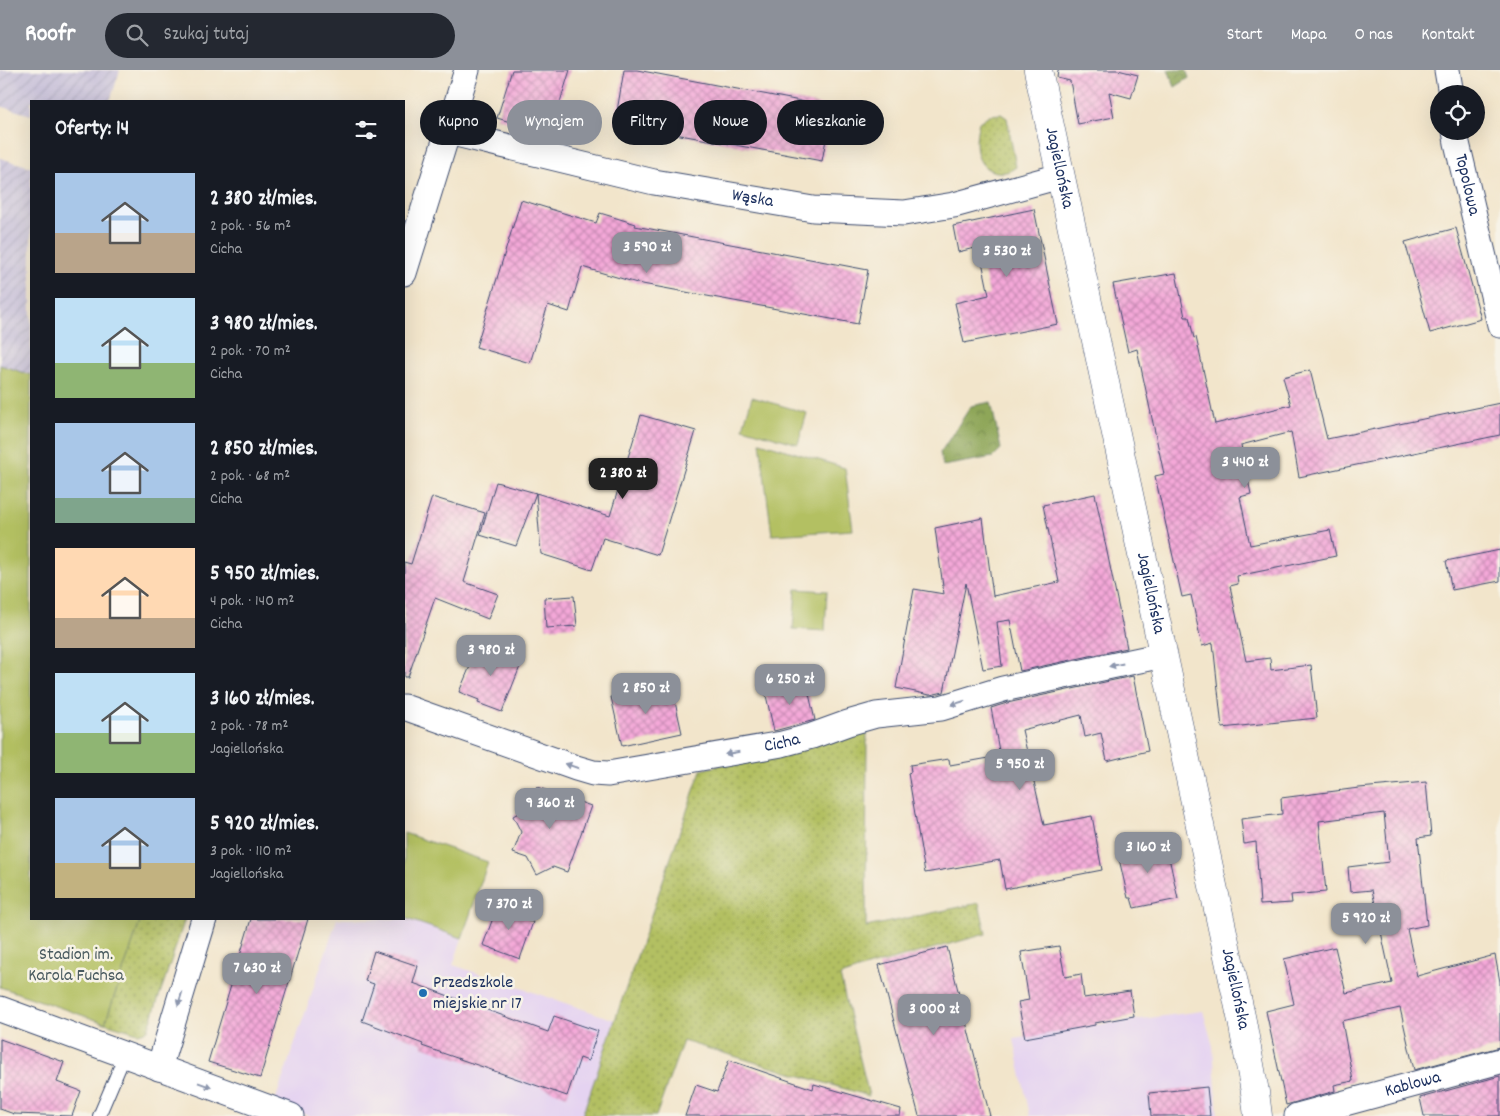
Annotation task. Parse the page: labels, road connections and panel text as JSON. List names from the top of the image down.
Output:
{
  "streets": {
    "street": [
      "Jagiellońska",
      "Topolowa",
      "Wąska",
      "Cicha",
      "Kablowa"
    ]
  },
  "crossings": [
    ["Jagiellońska", "Wąska"],
    ["Jagiellońska", "Cicha"]
  ],
  "one_way": ["Cicha"],
  "parks": ["Stadion im. Karola Fuchsa"],
  "places": ["Przedszkole miejskie nr 17"],
  "page": {
    "header": "Roofr",
    "search": "Szukaj tutaj",
    "nav": [
      "Start",
      "Mapa",
      "O nas",
      "Kontakt"
    ],
    "chip": [
      "Kupno",
      "Wynajem",
      "Filtry",
      "Nowe",
      "Mieszkanie"
    ],
    "heading": "Oferty: 14",
    "list": [
      {
        "name": "2 380 zł/mies.",
        "note": "2 pok. · 56 m² · Cicha"
      },
      {
        "name": "3 980 zł/mies.",
        "note": "2 pok. · 70 m² · Cicha"
      },
      {
        "name": "2 850 zł/mies.",
        "note": "2 pok. · 68 m² · Cicha"
      },
      {
        "name": "5 950 zł/mies.",
        "note": "4 pok. · 140 m² · Cicha"
      },
      {
        "name": "3 160 zł/mies.",
        "note": "2 pok. · 78 m² · Jagiellońska"
      },
      {
        "name": "5 920 zł/mies.",
        "note": "3 pok. · 110 m² · Jagiellońska"
      }
    ],
    "price": [
      "3 590 zł",
      "3 530 zł",
      "3 440 zł",
      "2 380 zł",
      "3 980 zł",
      "6 250 zł",
      "2 850 zł",
      "5 950 zł",
      "9 360 zł",
      "3 160 zł",
      "7 370 zł",
      "5 920 zł",
      "7 630 zł",
      "3 000 zł"
    ]
  }
}
